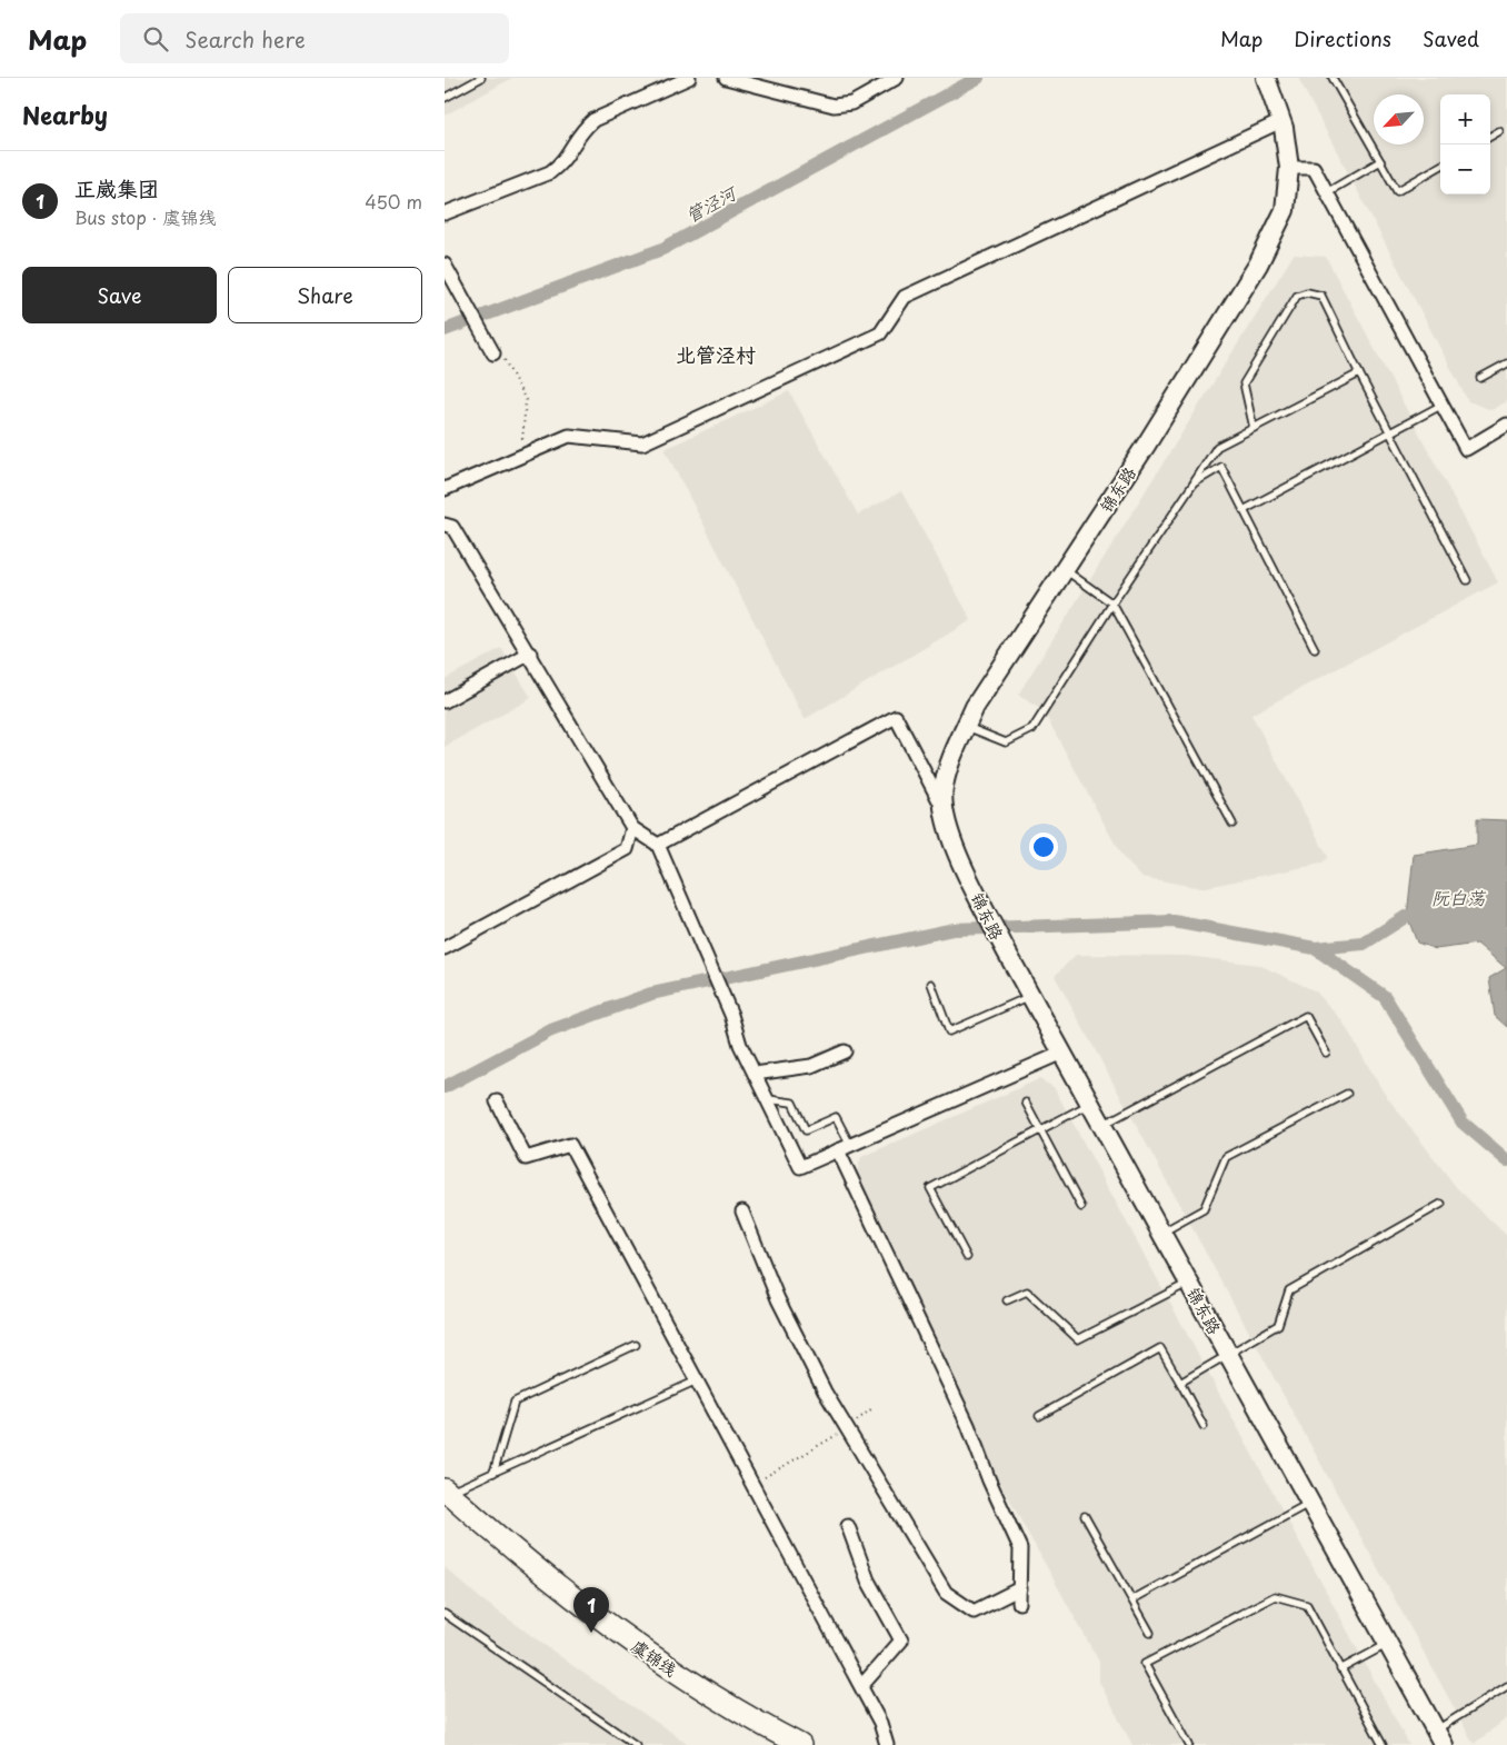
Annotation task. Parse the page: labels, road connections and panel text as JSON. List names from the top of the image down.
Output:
{
  "streets": {
    "main road": ["锦东路", "虞锦线"]
  },
  "districts": ["北管泾村"],
  "water": ["管泾河", "阮白荡"],
  "north": "bottom left",
  "page": {
    "header": "Map",
    "search": "Search here",
    "nav": ["Map", "Directions", "Saved"],
    "heading": "Nearby",
    "map_buttons": ["+", "−"],
    "list": [
      {
        "mark": "1",
        "name": "正崴集团",
        "note": "Bus stop · 虞锦线",
        "value": "450 m"
      }
    ],
    "buttons": ["Save", "Share"],
    "pins": "1"
  }
}
